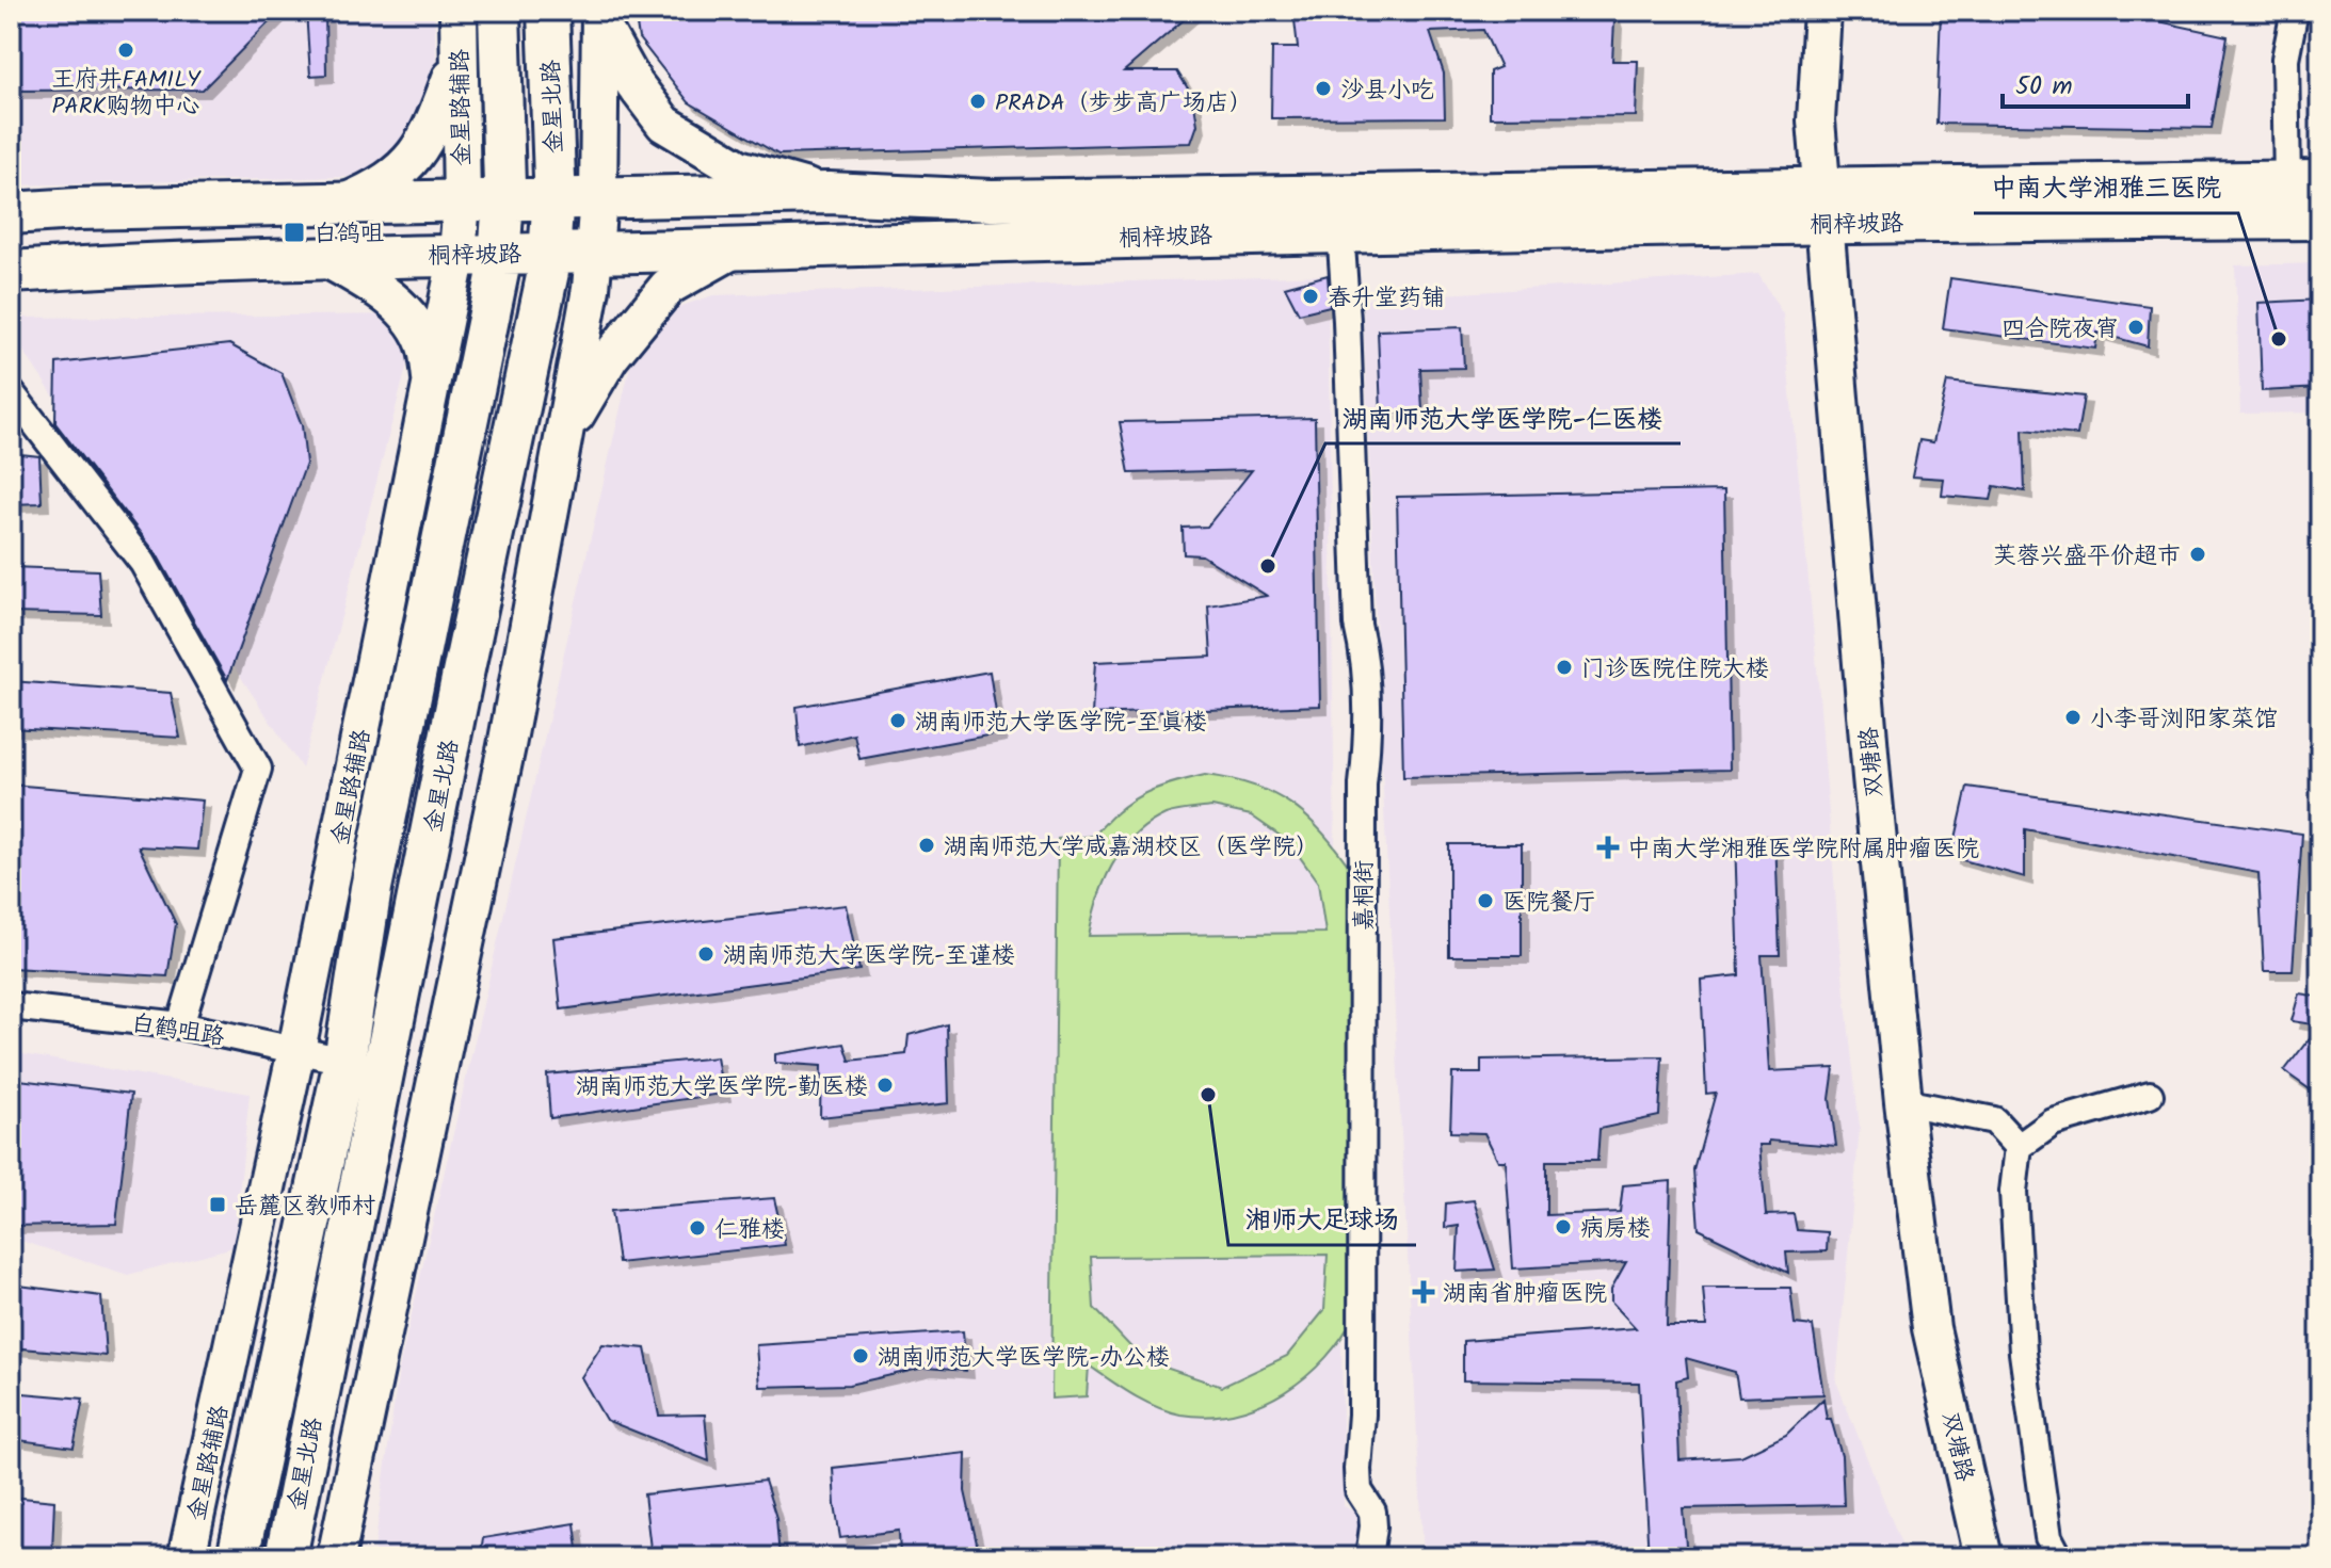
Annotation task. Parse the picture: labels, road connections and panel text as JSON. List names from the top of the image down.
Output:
{
  "streets": {
    "main road": ["金星北路", "桐梓坡路"],
    "street": [
      "金星路辅路",
      "双塘路",
      "嘉桐街",
      "白鹤咀路"
    ]
  },
  "crossings": [
    ["金星北路", "桐梓坡路"],
    ["金星北路", "白鹤咀路"],
    ["金星路辅路", "桐梓坡路"],
    ["金星路辅路", "白鹤咀路"],
    ["桐梓坡路", "双塘路"],
    ["桐梓坡路", "嘉桐街"]
  ],
  "places": {
    "other": [
      "王府井FAMILY PARK购物中心",
      "沙县小吃",
      "PRADA（步步高广场店）",
      "春升堂药铺",
      "四合院夜宵",
      "中南大学湘雅三医院",
      "芙蓉兴盛平价超市",
      "湖南师范大学医学院-仁医楼",
      "门诊医院住院大楼",
      "小李哥浏阳家菜馆",
      "湖南师范大学医学院-至真楼",
      "湖南师范大学咸嘉湖校区（医学院）",
      "医院餐厅",
      "湖南师范大学医学院-至谨楼",
      "湖南师范大学医学院-勤医楼",
      "湘师大足球场",
      "病房楼",
      "仁雅楼",
      "湖南师范大学医学院-办公楼"
    ],
    "transit": ["白鸽咀", "岳麓区教师村"],
    "health": ["中南大学湘雅医学院附属肿瘤医院", "湖南省肿瘤医院"]
  },
  "scale_bar": "50 m"
}
